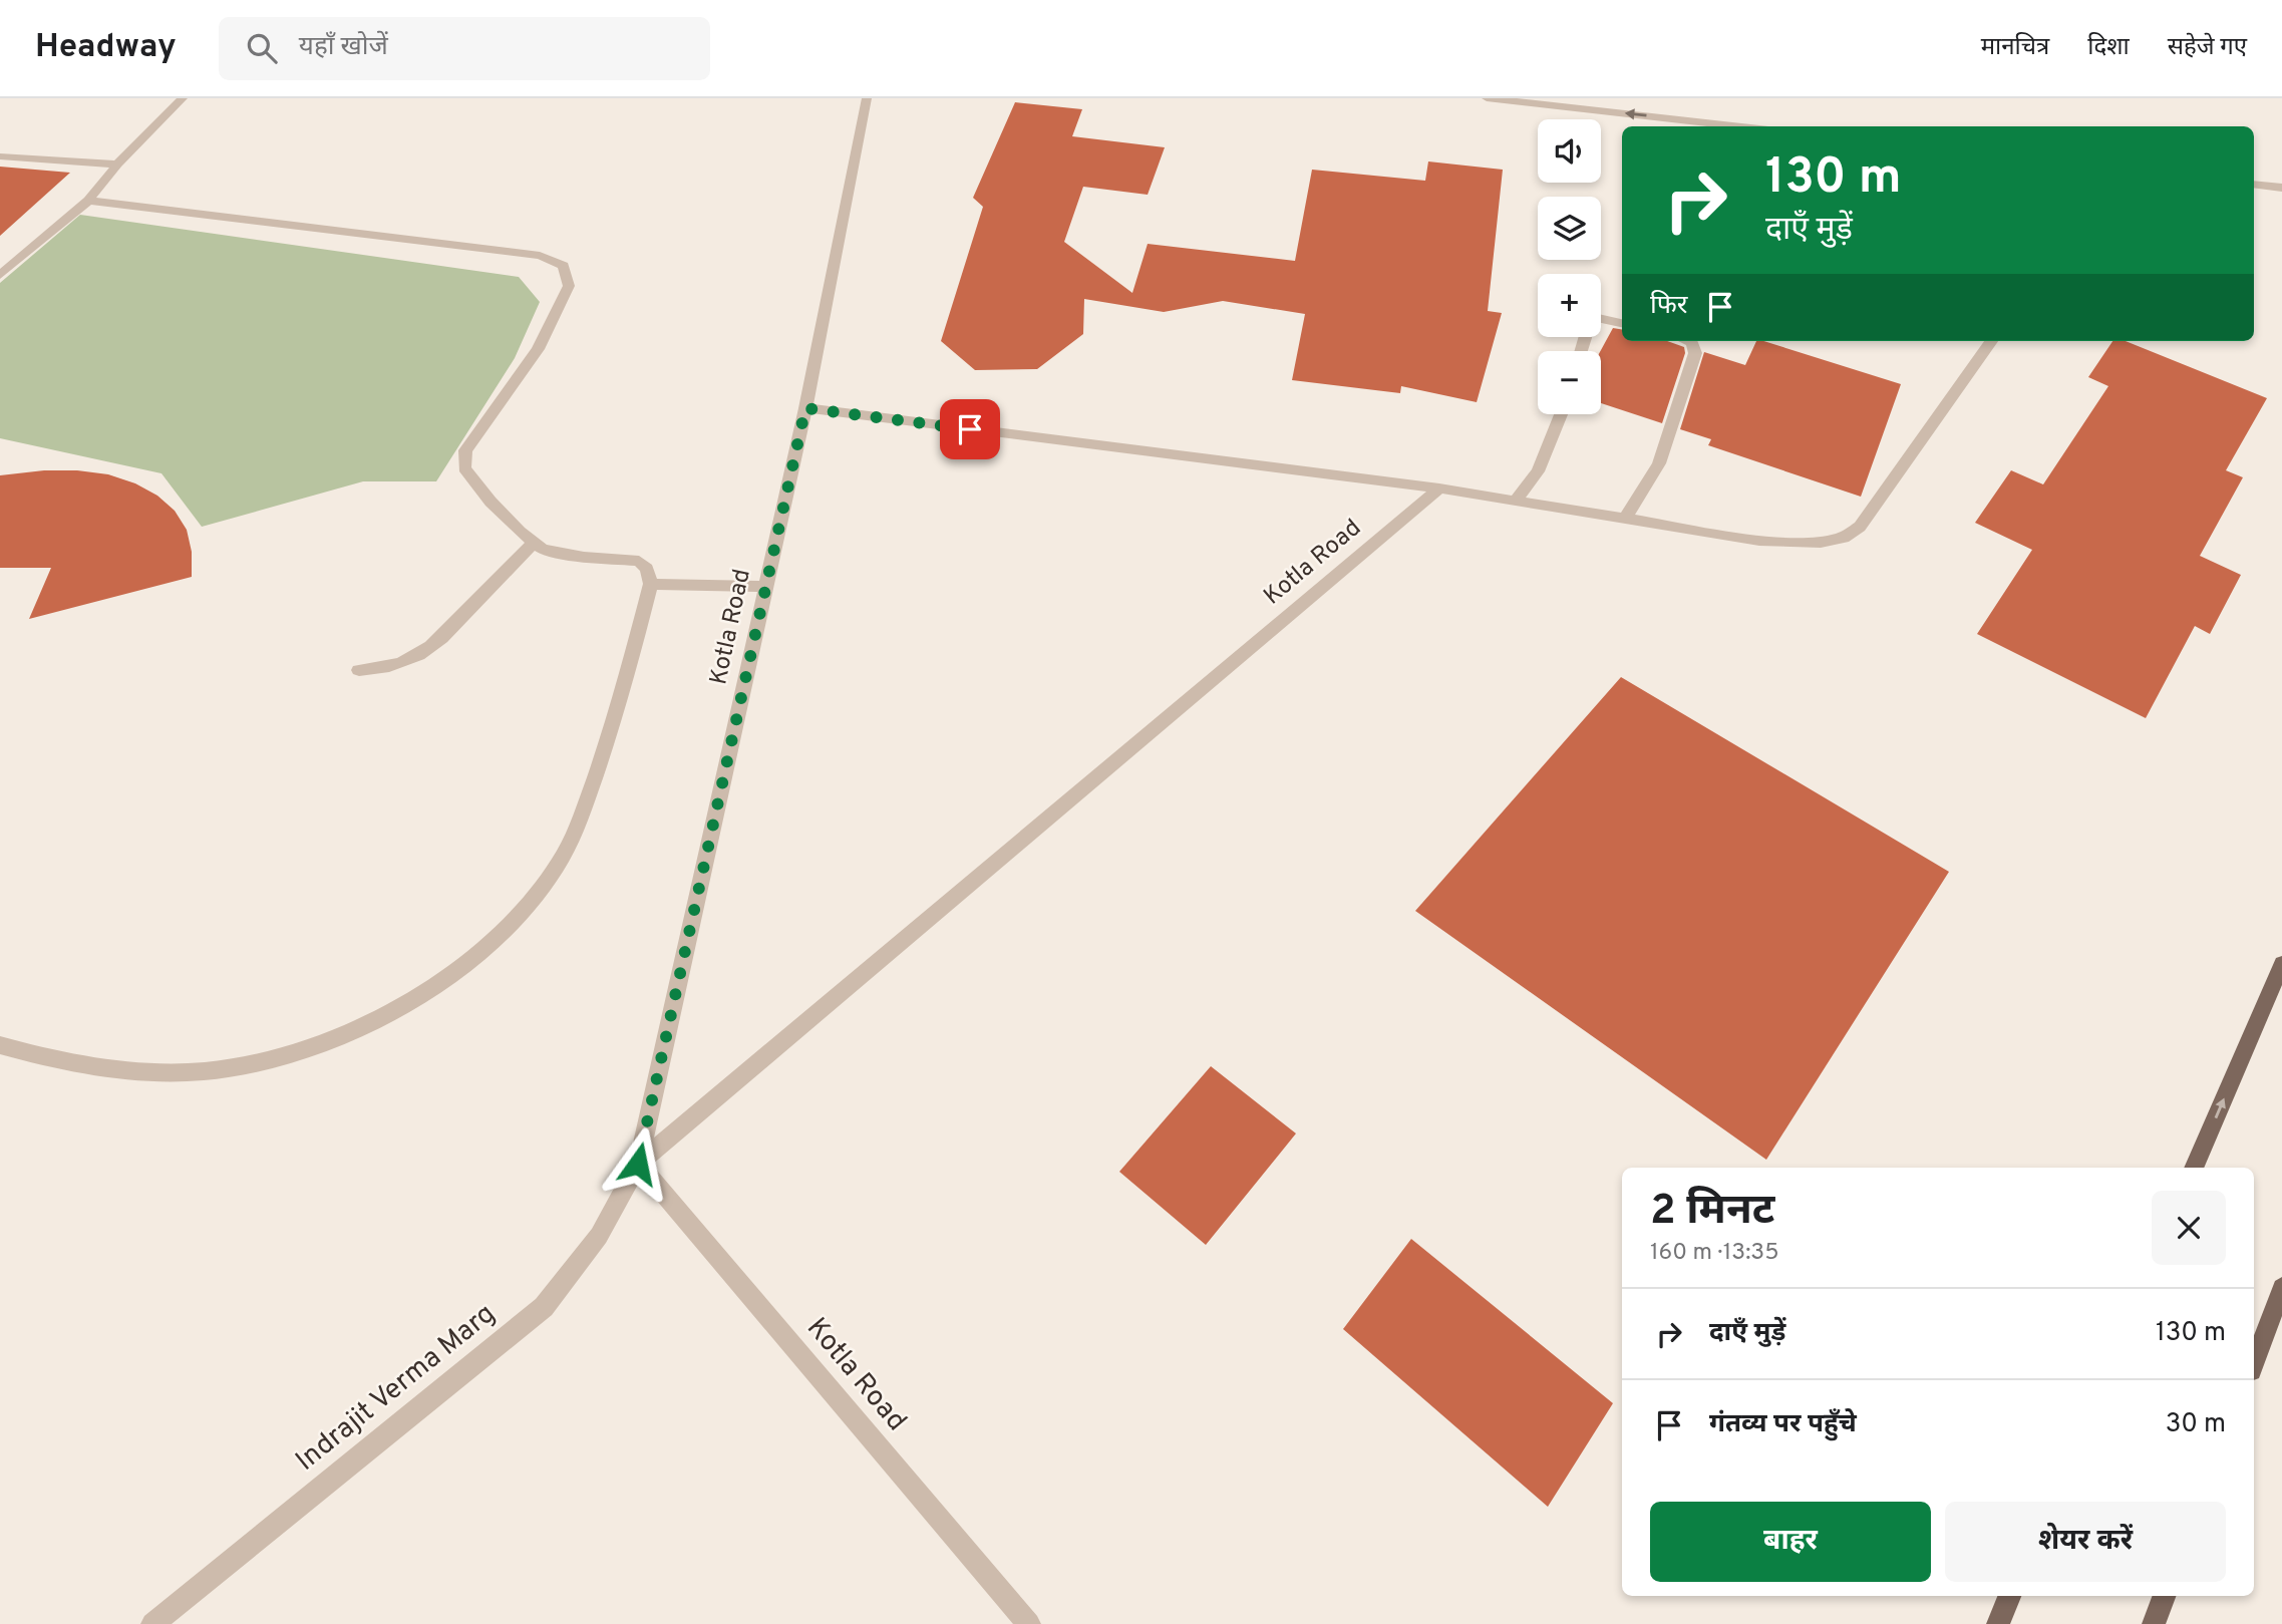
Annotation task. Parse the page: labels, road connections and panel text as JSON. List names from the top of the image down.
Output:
{
  "streets": {
    "street": ["Kotla Road", "Indrajit Verma Marg"]
  },
  "crossings": [
    ["Kotla Road", "Indrajit Verma Marg"]
  ],
  "page": {
    "header": "Headway",
    "search": "यहाँ खोजें",
    "nav": ["मानचित्र", "दिशा", "सहेजे गए"],
    "map_buttons": ["+", "−"],
    "turn": ["130 m", "दाएँ मुड़ें"],
    "then": "फिर",
    "heading": ["2 मिनट", "160 m · 13:35"],
    "list": [
      {
        "name": "दाएँ मुड़ें",
        "value": "130 m"
      },
      {
        "name": "गंतव्य पर पहुँचे",
        "value": "30 m"
      }
    ],
    "buttons": ["बाहर", "शेयर करें"]
  }
}
